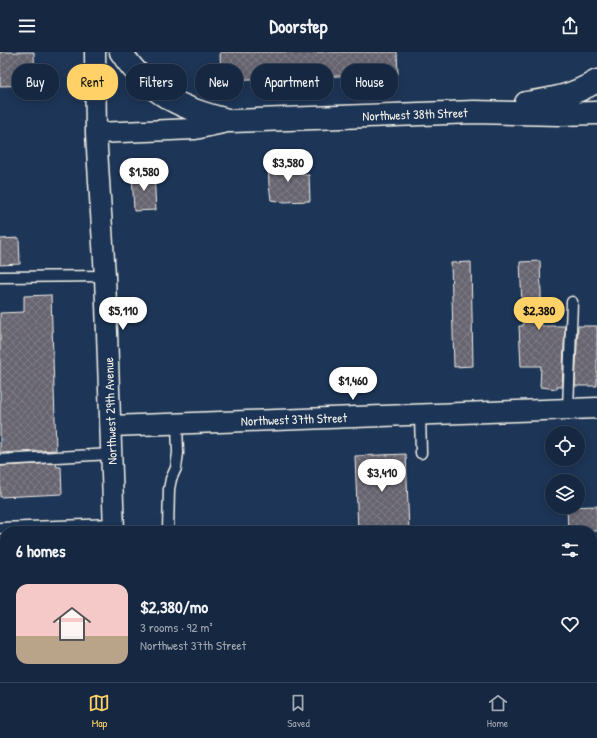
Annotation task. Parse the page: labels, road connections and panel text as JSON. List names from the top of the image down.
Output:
{
  "streets": {
    "main road": ["Northwest 38th Street"],
    "street": ["Northwest 29th Avenue", "Northwest 37th Street"]
  },
  "crossings": [
    ["Northwest 38th Street", "Northwest 29th Avenue"],
    ["Northwest 29th Avenue", "Northwest 37th Street"]
  ],
  "page": {
    "header": "Doorstep",
    "chip": [
      "Buy",
      "Rent",
      "Filters",
      "New",
      "Apartment",
      "House"
    ],
    "price": [
      "$3,580",
      "$1,580",
      "$5,110",
      "$2,380",
      "$1,460",
      "$3,410"
    ],
    "heading": "6 homes",
    "list": [
      {
        "name": "$2,380/mo",
        "note": "3 rooms · 92 m² · Northwest 37th Street"
      }
    ],
    "tabs": ["Map", "Saved", "Home"]
  }
}
